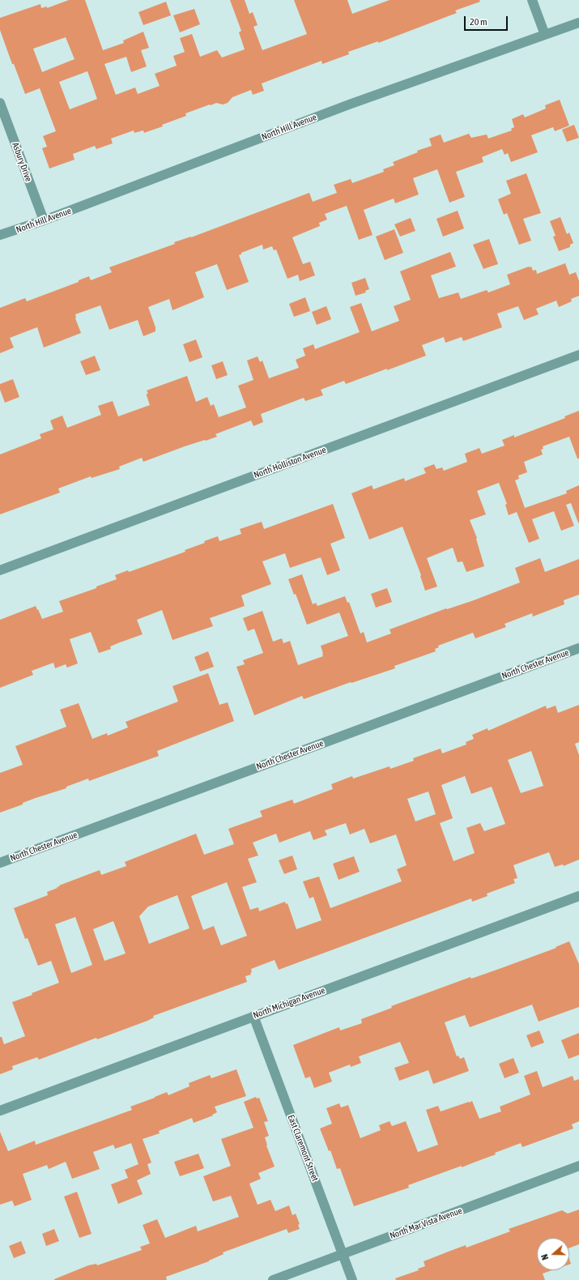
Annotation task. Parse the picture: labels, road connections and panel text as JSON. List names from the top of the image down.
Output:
{
  "streets": {
    "street": [
      "North Hill Avenue",
      "Asbury Drive",
      "North Holliston Avenue",
      "North Chester Avenue",
      "North Michigan Avenue",
      "East Claremont Street",
      "North Mar Vista Avenue"
    ]
  },
  "crossings": [
    ["North Hill Avenue", "Asbury Drive"],
    ["North Michigan Avenue", "East Claremont Street"],
    ["East Claremont Street", "North Mar Vista Avenue"]
  ],
  "scale_bar": "20 m",
  "north": "left"
}
